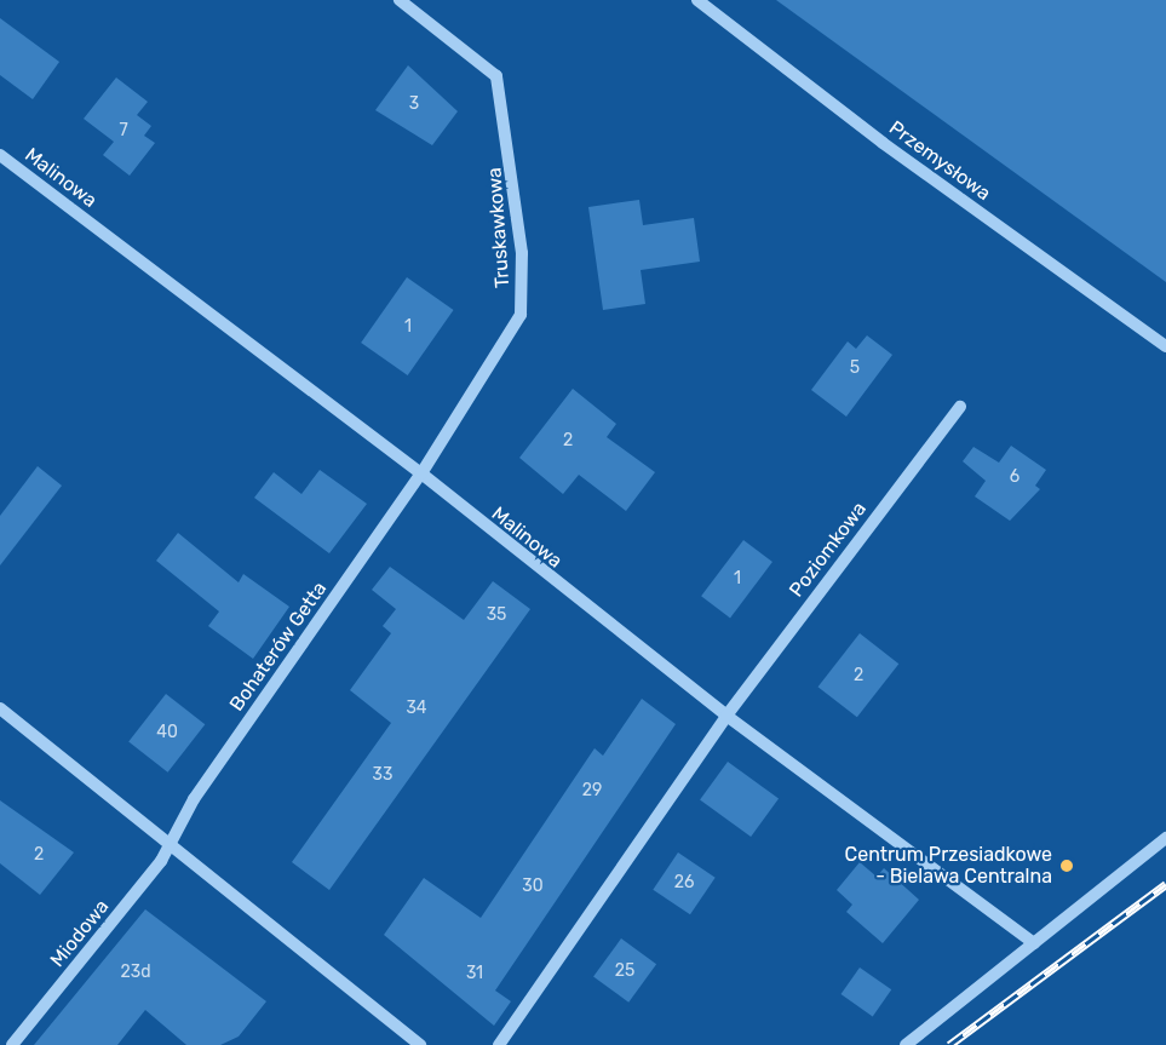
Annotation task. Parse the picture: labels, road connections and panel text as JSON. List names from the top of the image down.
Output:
{
  "streets": {
    "street": [
      "Przemysłowa",
      "Malinowa",
      "Truskawkowa",
      "Poziomkowa",
      "Bohaterów Getta",
      "Miodowa"
    ]
  },
  "crossings": [
    ["Malinowa", "Truskawkowa"],
    ["Malinowa", "Poziomkowa"],
    ["Malinowa", "Bohaterów Getta"],
    ["Truskawkowa", "Bohaterów Getta"],
    ["Bohaterów Getta", "Miodowa"]
  ],
  "places": ["Centrum Przesiadkowe - Bielawa Centralna"],
  "house_numbers": [
    "3",
    "7",
    "1",
    "5",
    "2",
    "6",
    "1",
    "35",
    "2",
    "34",
    "40",
    "33",
    "29",
    "2",
    "26",
    "30",
    "25",
    "23d",
    "31"
  ]
}
